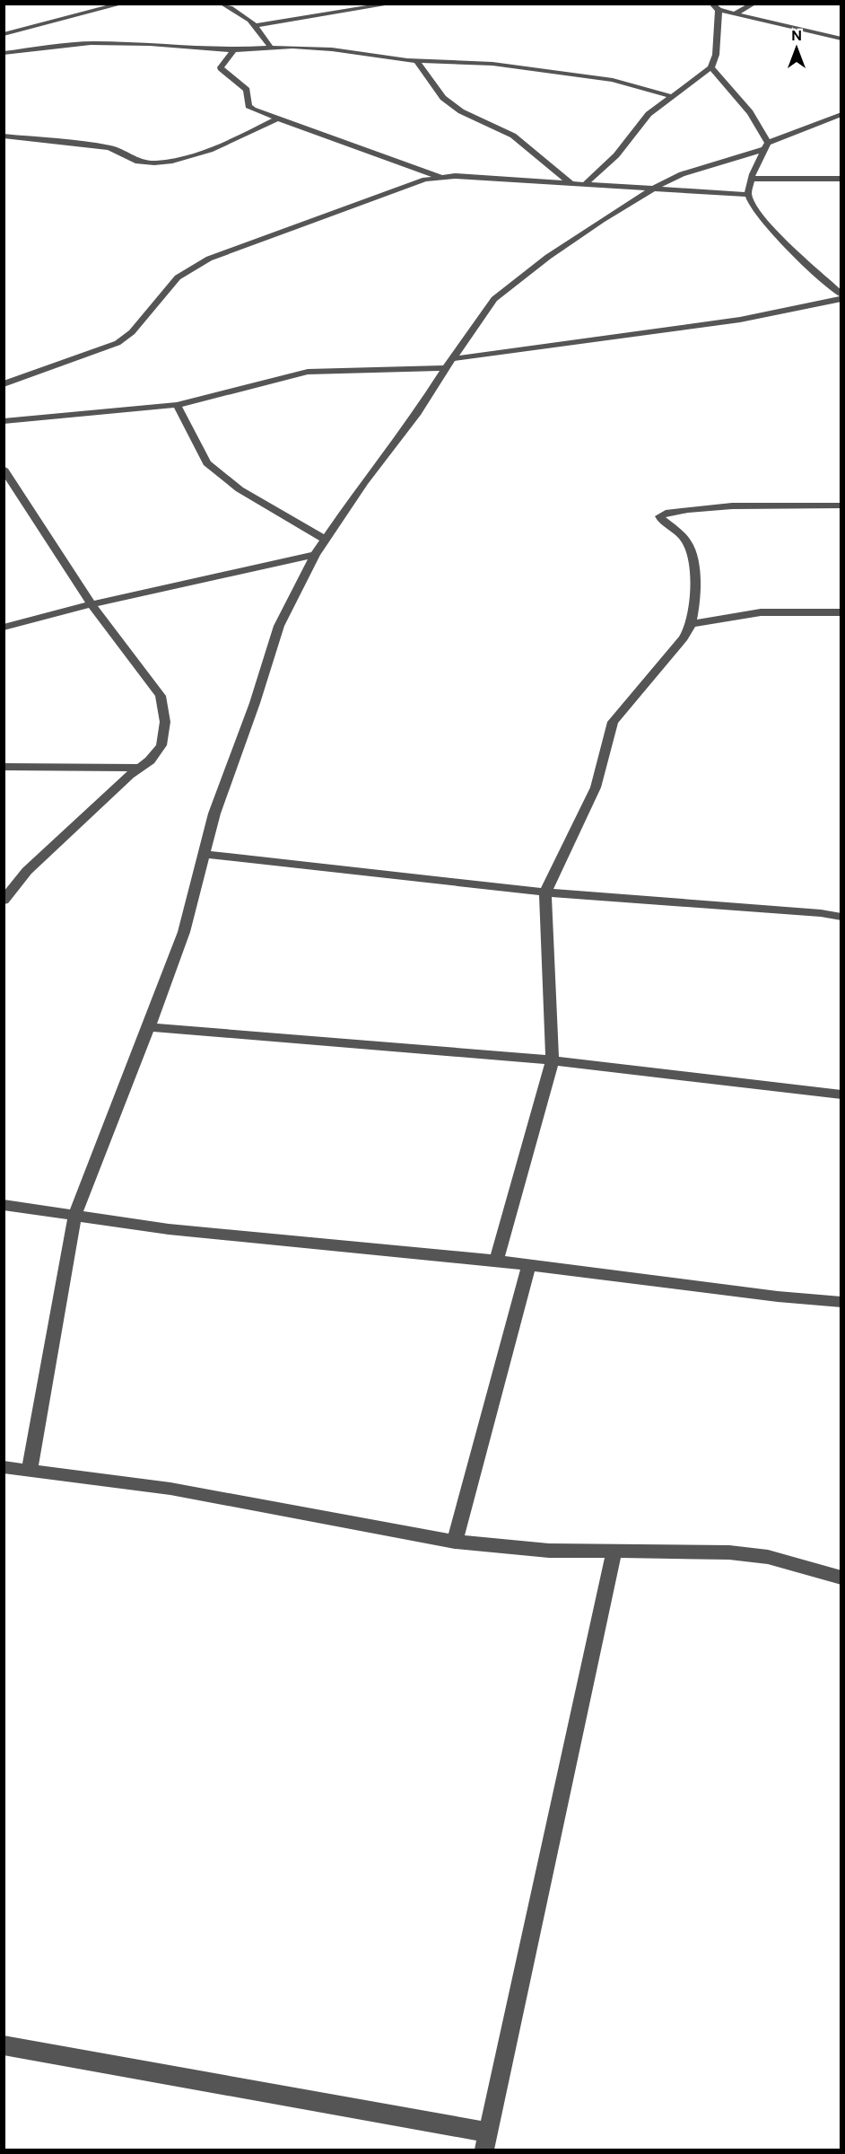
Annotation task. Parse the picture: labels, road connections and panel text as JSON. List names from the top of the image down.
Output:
{
  "north": "top"
}
